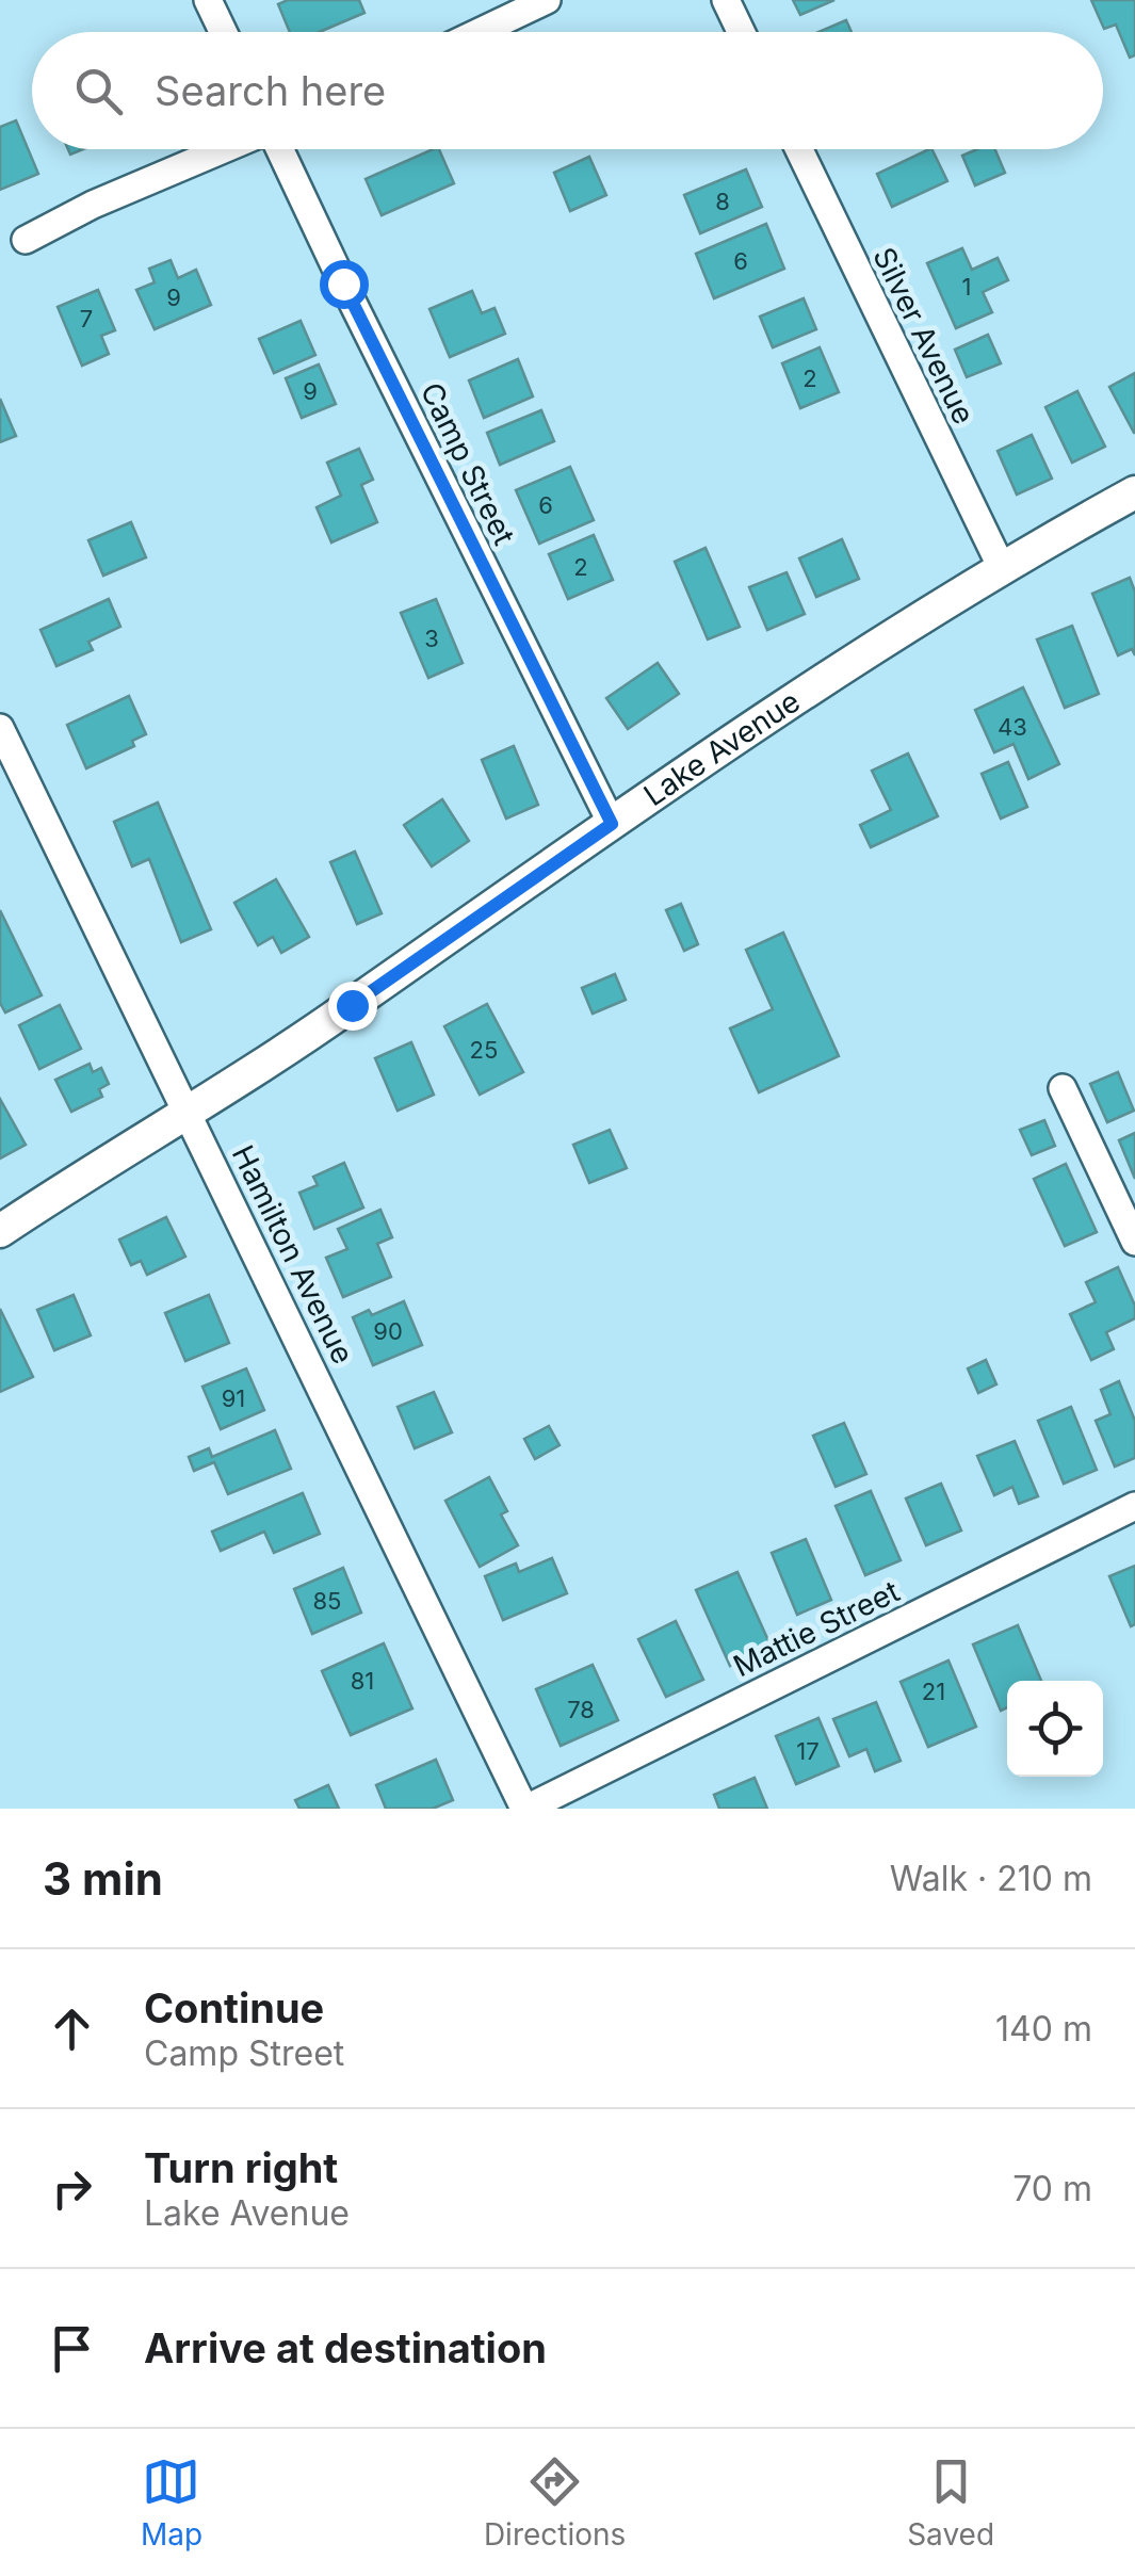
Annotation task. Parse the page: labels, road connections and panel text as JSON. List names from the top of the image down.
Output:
{
  "streets": {
    "street": [
      "Silver Avenue",
      "Camp Street",
      "Lake Avenue",
      "Hamilton Avenue",
      "Mattie Street"
    ]
  },
  "crossings": [
    ["Silver Avenue", "Lake Avenue"],
    ["Camp Street", "Lake Avenue"],
    ["Lake Avenue", "Hamilton Avenue"],
    ["Hamilton Avenue", "Mattie Street"]
  ],
  "house_numbers": [
    "8",
    "6",
    "1",
    "9",
    "7",
    "2",
    "9",
    "6",
    "2",
    "3",
    "43",
    "25",
    "90",
    "91",
    "85",
    "81",
    "21",
    "78",
    "17"
  ],
  "page": {
    "search": "Search here",
    "heading": ["3 min", "Walk · 210 m"],
    "list": [
      ["Continue", "Camp Street", "140 m"],
      ["Turn right", "Lake Avenue", "70 m"],
      "Arrive at destination"
    ],
    "nav": ["Map", "Directions", "Saved"]
  }
}
